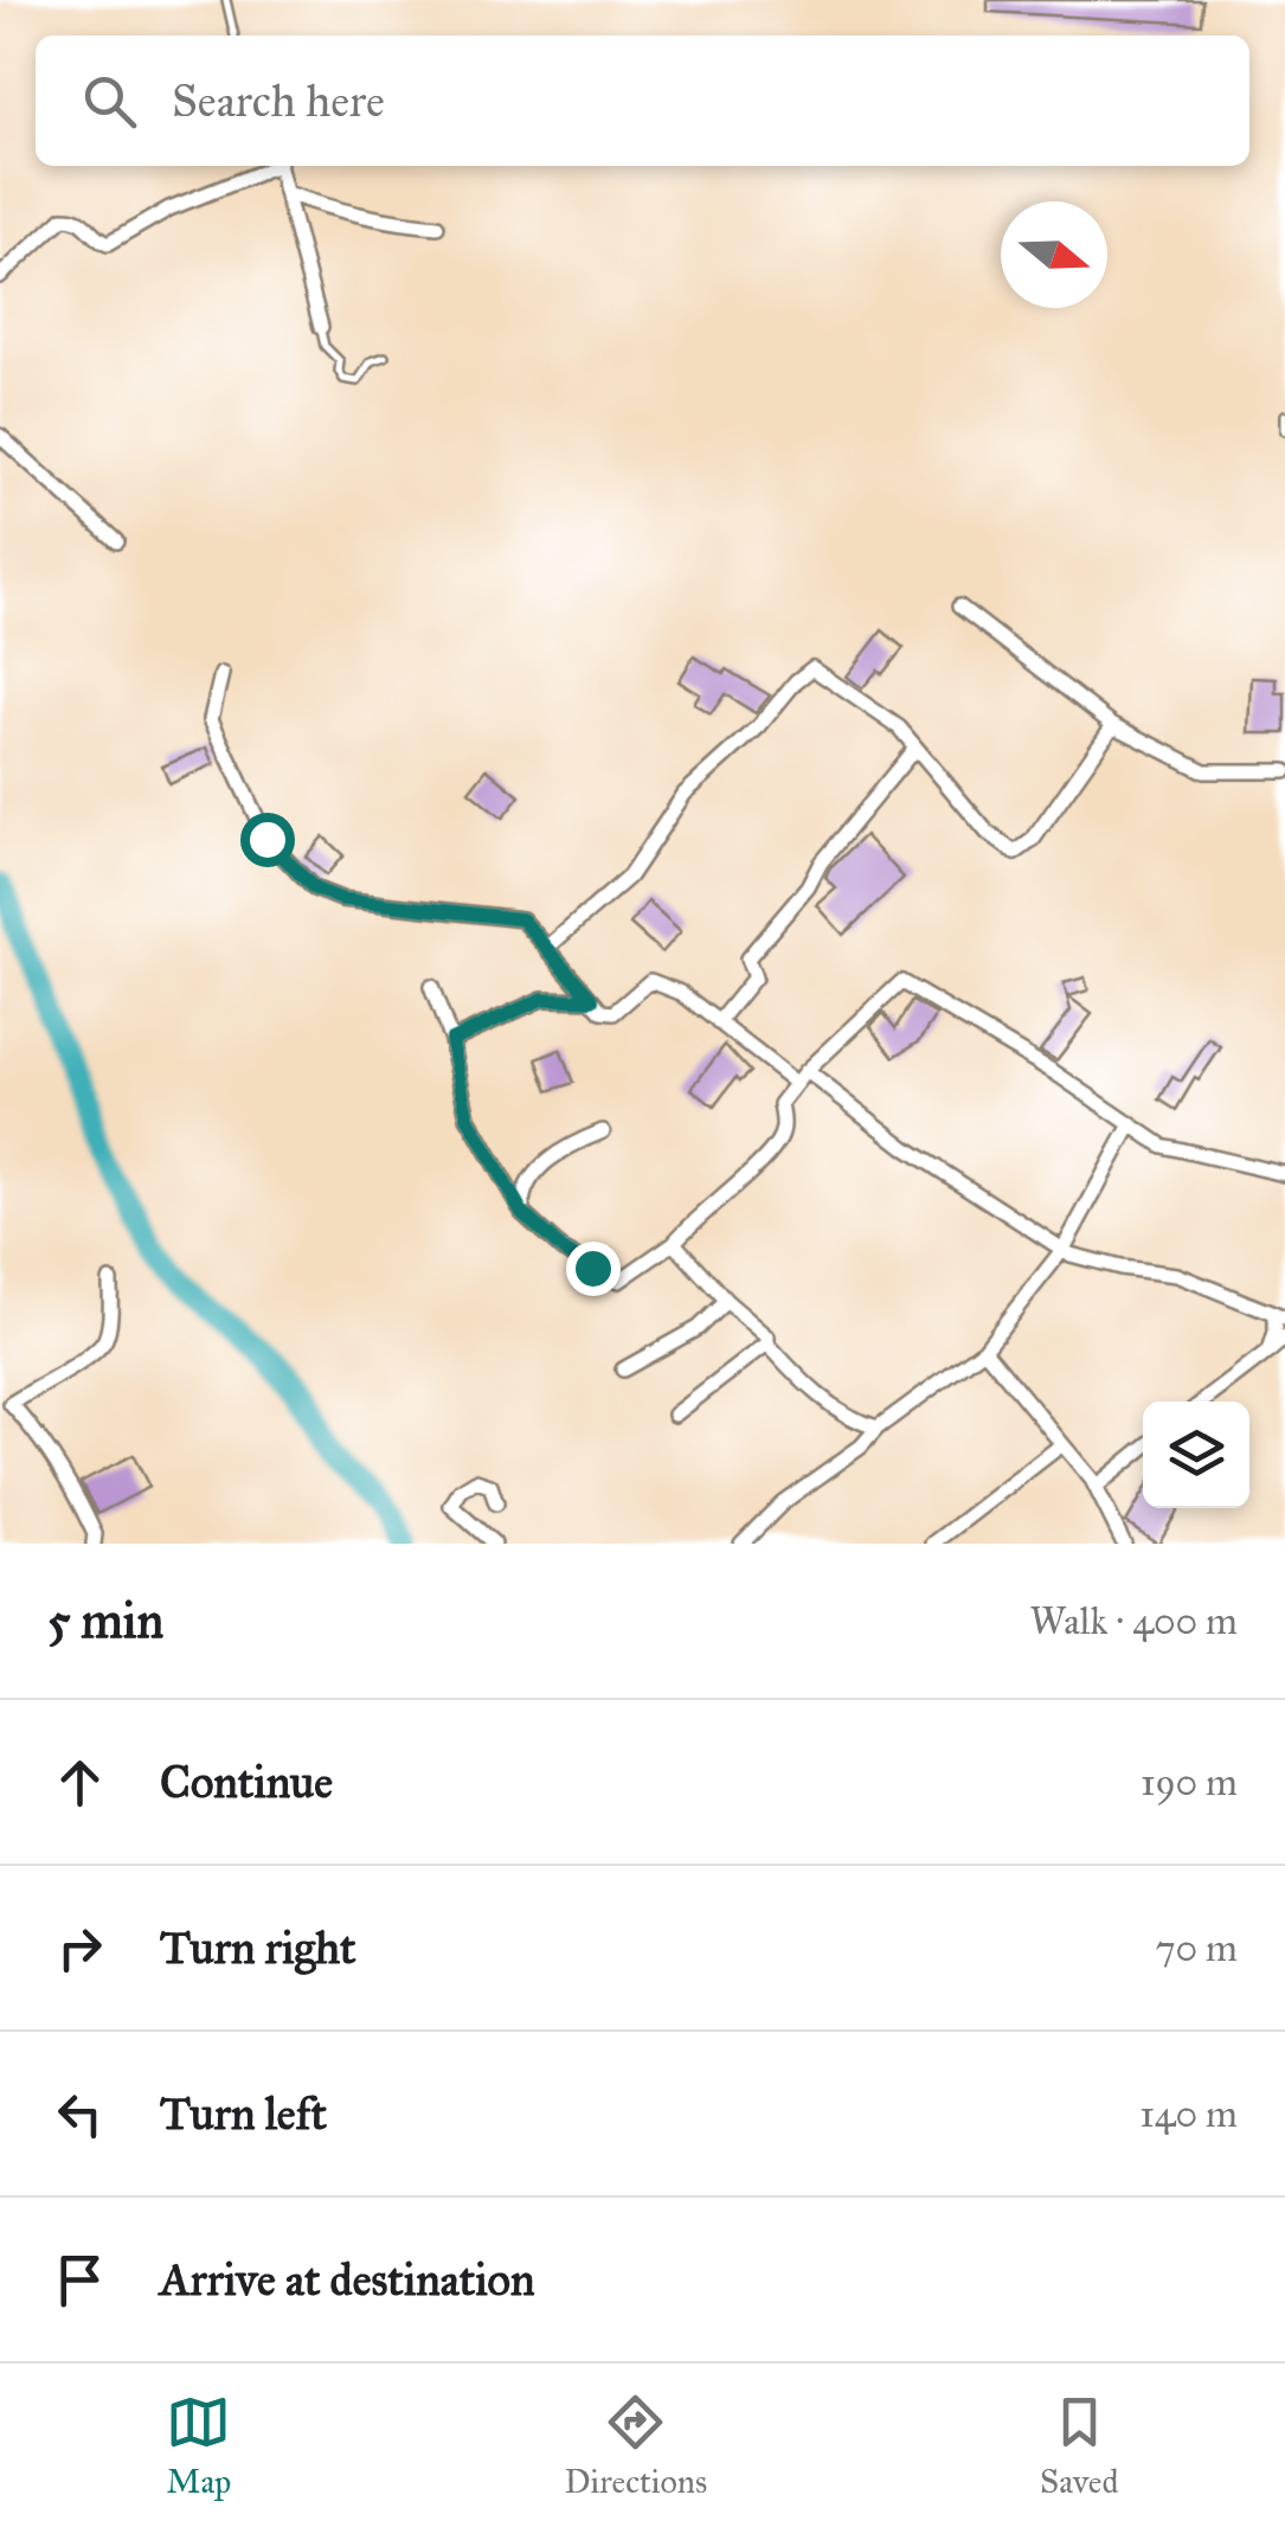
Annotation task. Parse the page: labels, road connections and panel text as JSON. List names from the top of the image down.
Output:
{
  "north": "right",
  "page": {
    "search": "Search here",
    "heading": ["5 min", "Walk · 400 m"],
    "list": [
      ["Continue", "190 m"],
      ["Turn right", "70 m"],
      ["Turn left", "140 m"],
      "Arrive at destination"
    ],
    "nav": ["Map", "Directions", "Saved"]
  }
}
